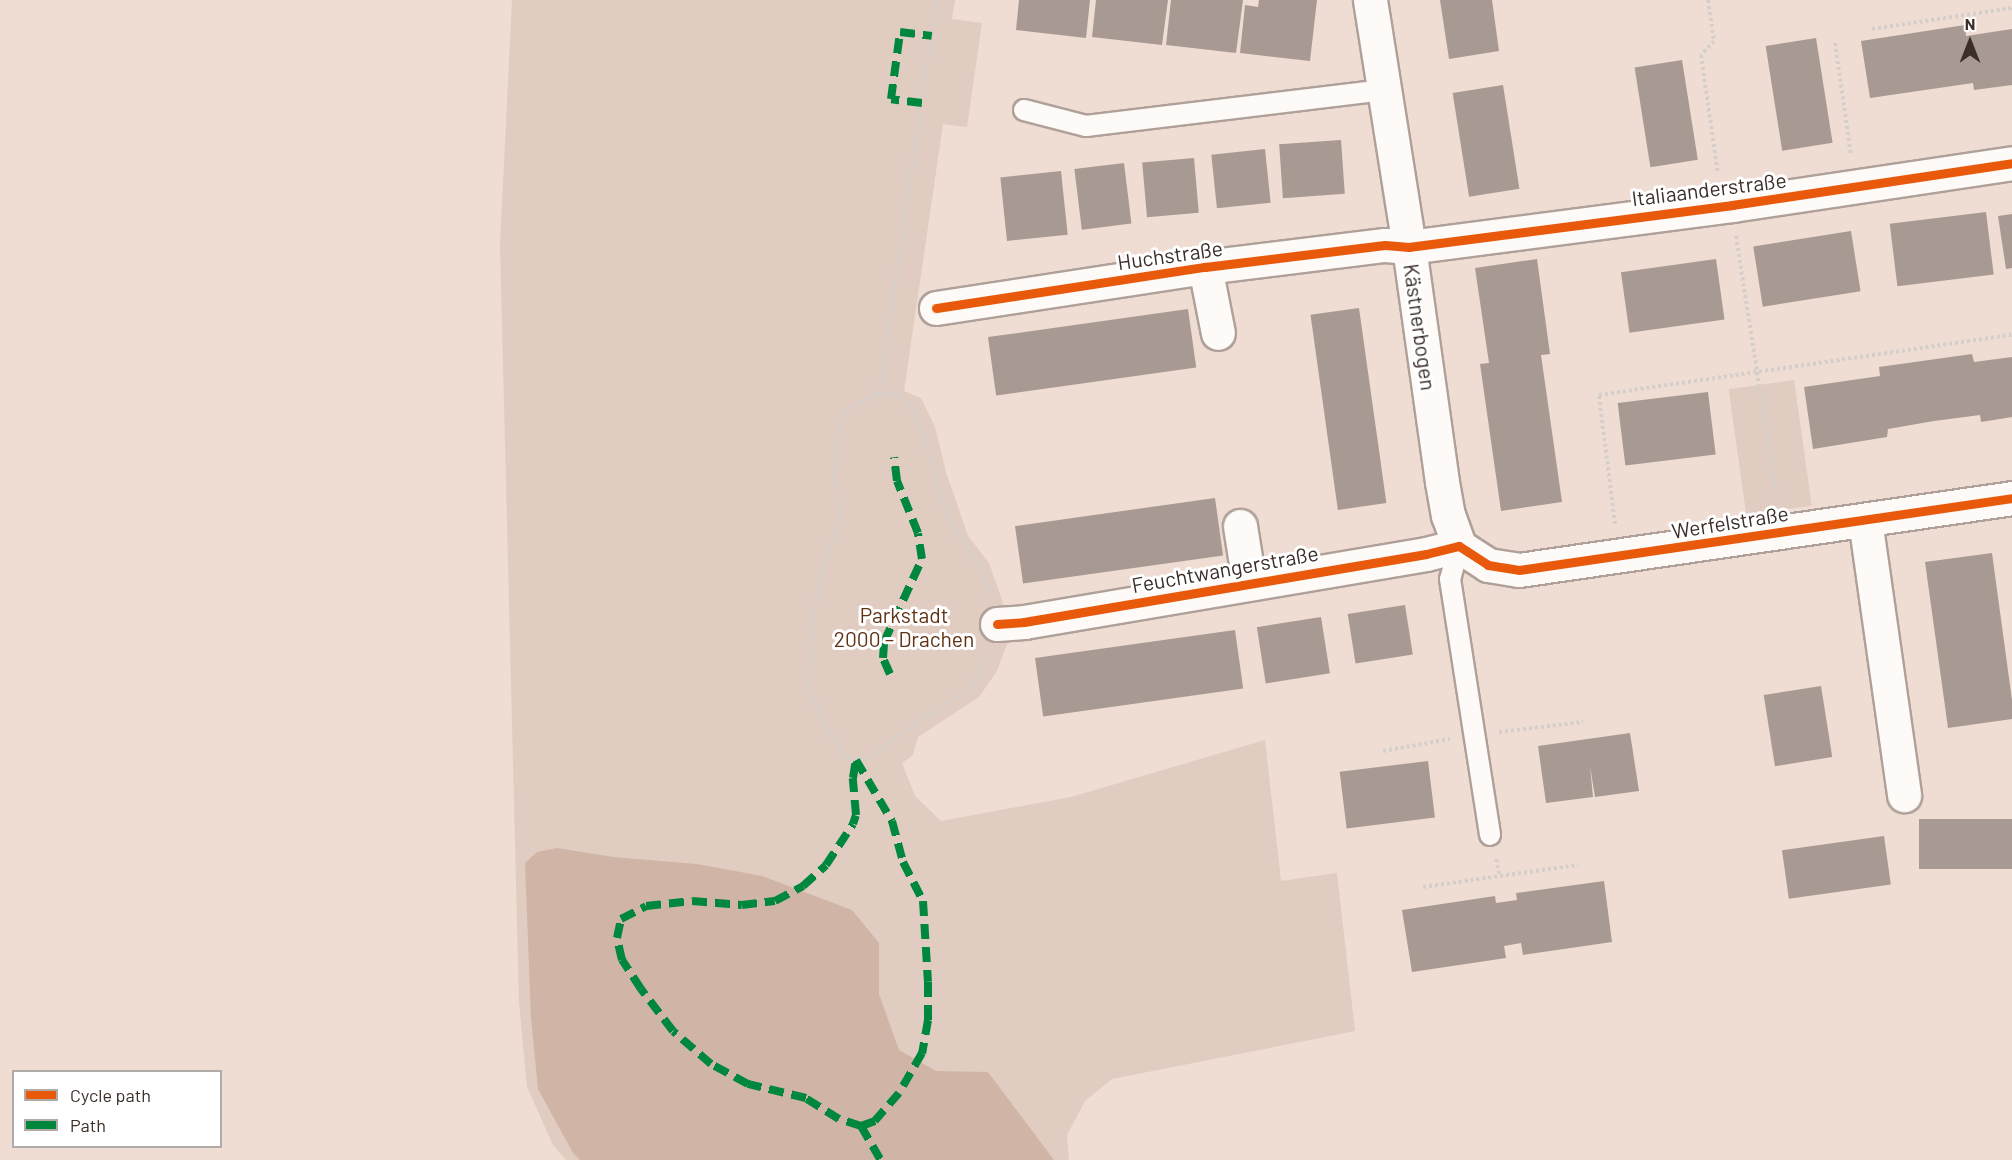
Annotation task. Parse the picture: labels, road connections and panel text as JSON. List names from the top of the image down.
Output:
{
  "streets": {
    "street": [
      "Italiaanderstraße",
      "Huchstraße",
      "Kästnerbogen",
      "Werfelstraße",
      "Feuchtwangerstraße"
    ]
  },
  "crossings": [
    ["Italiaanderstraße", "Huchstraße"],
    ["Italiaanderstraße", "Kästnerbogen"],
    ["Huchstraße", "Kästnerbogen"],
    ["Kästnerbogen", "Werfelstraße"],
    ["Kästnerbogen", "Feuchtwangerstraße"],
    ["Werfelstraße", "Feuchtwangerstraße"]
  ],
  "parks": ["Parkstadt 2000 – Drachen"],
  "legend": ["Cycle path", "Path"],
  "north": "top"
}
